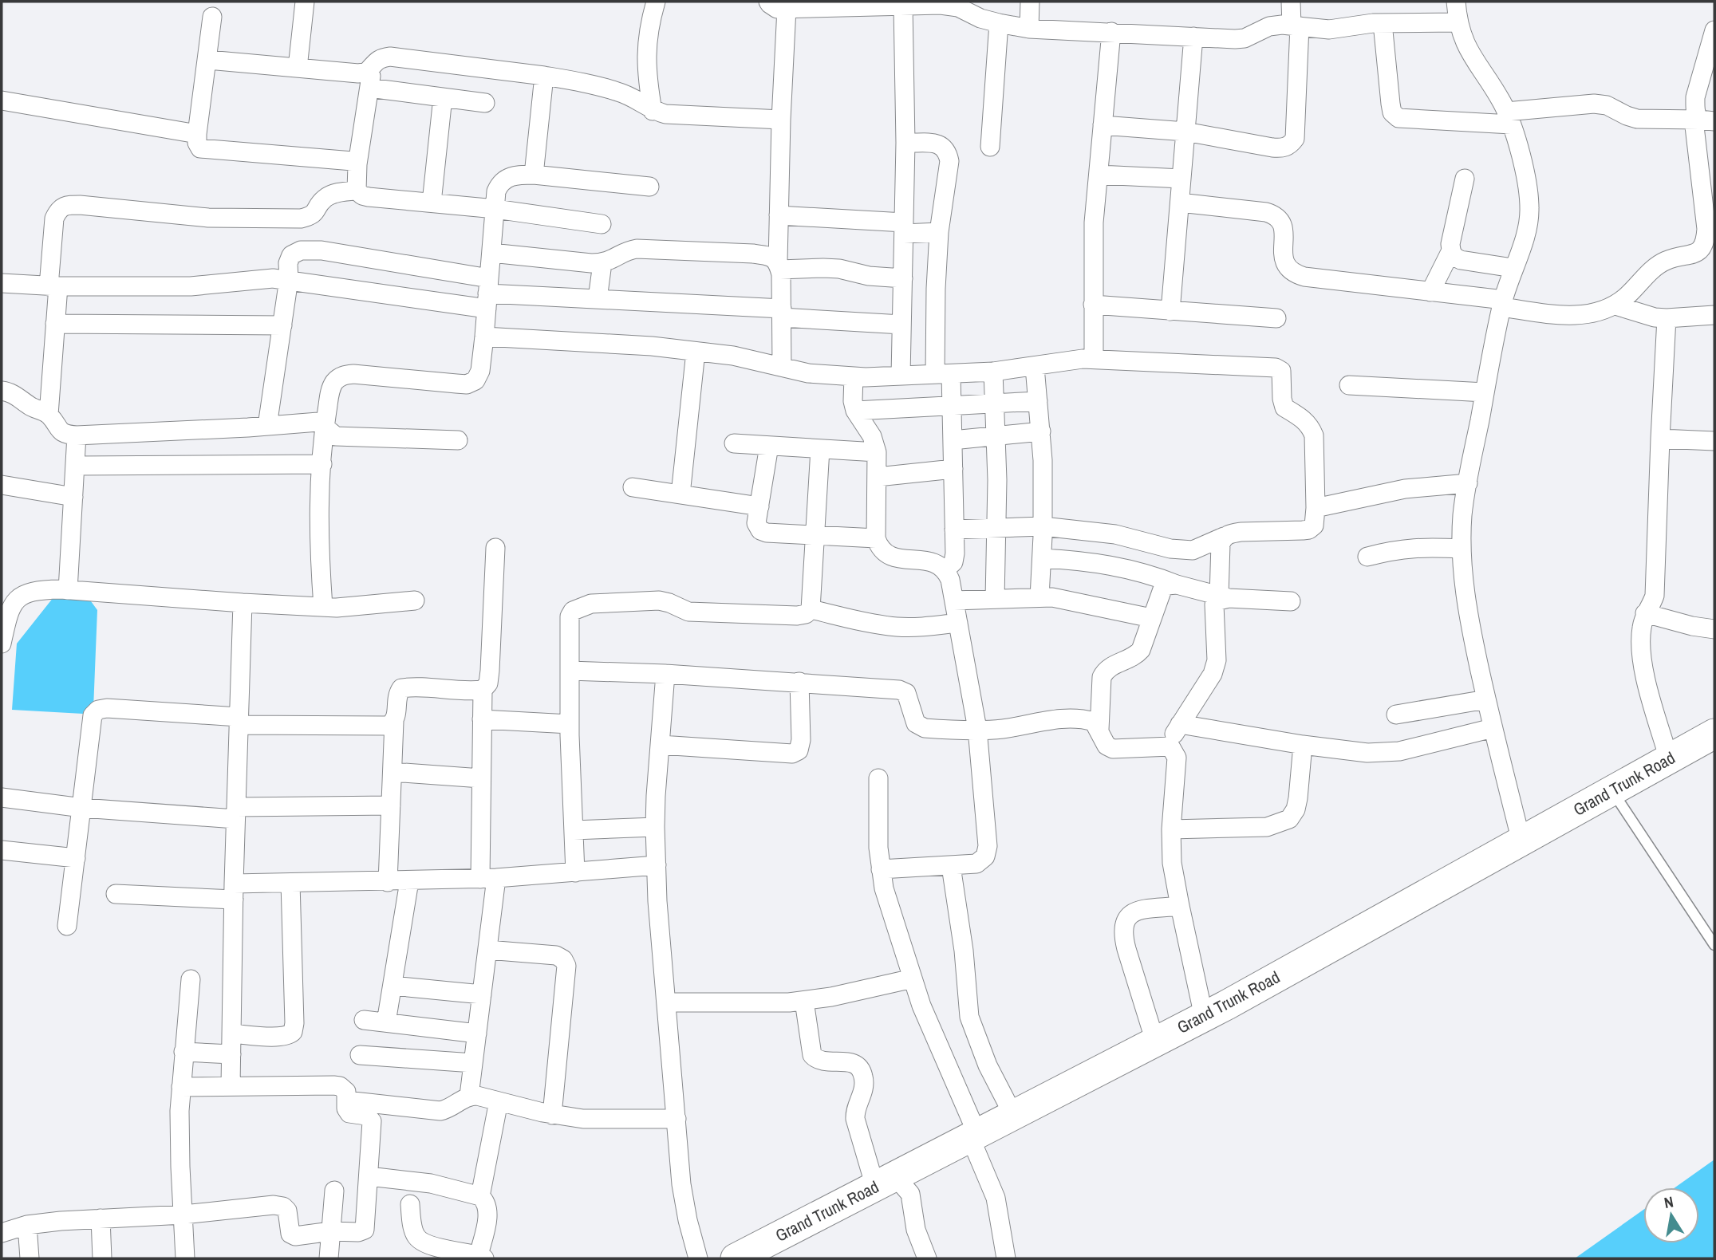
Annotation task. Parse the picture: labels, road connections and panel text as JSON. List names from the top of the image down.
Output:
{
  "streets": {
    "main road": ["Grand Trunk Road"]
  },
  "north": "top"
}
